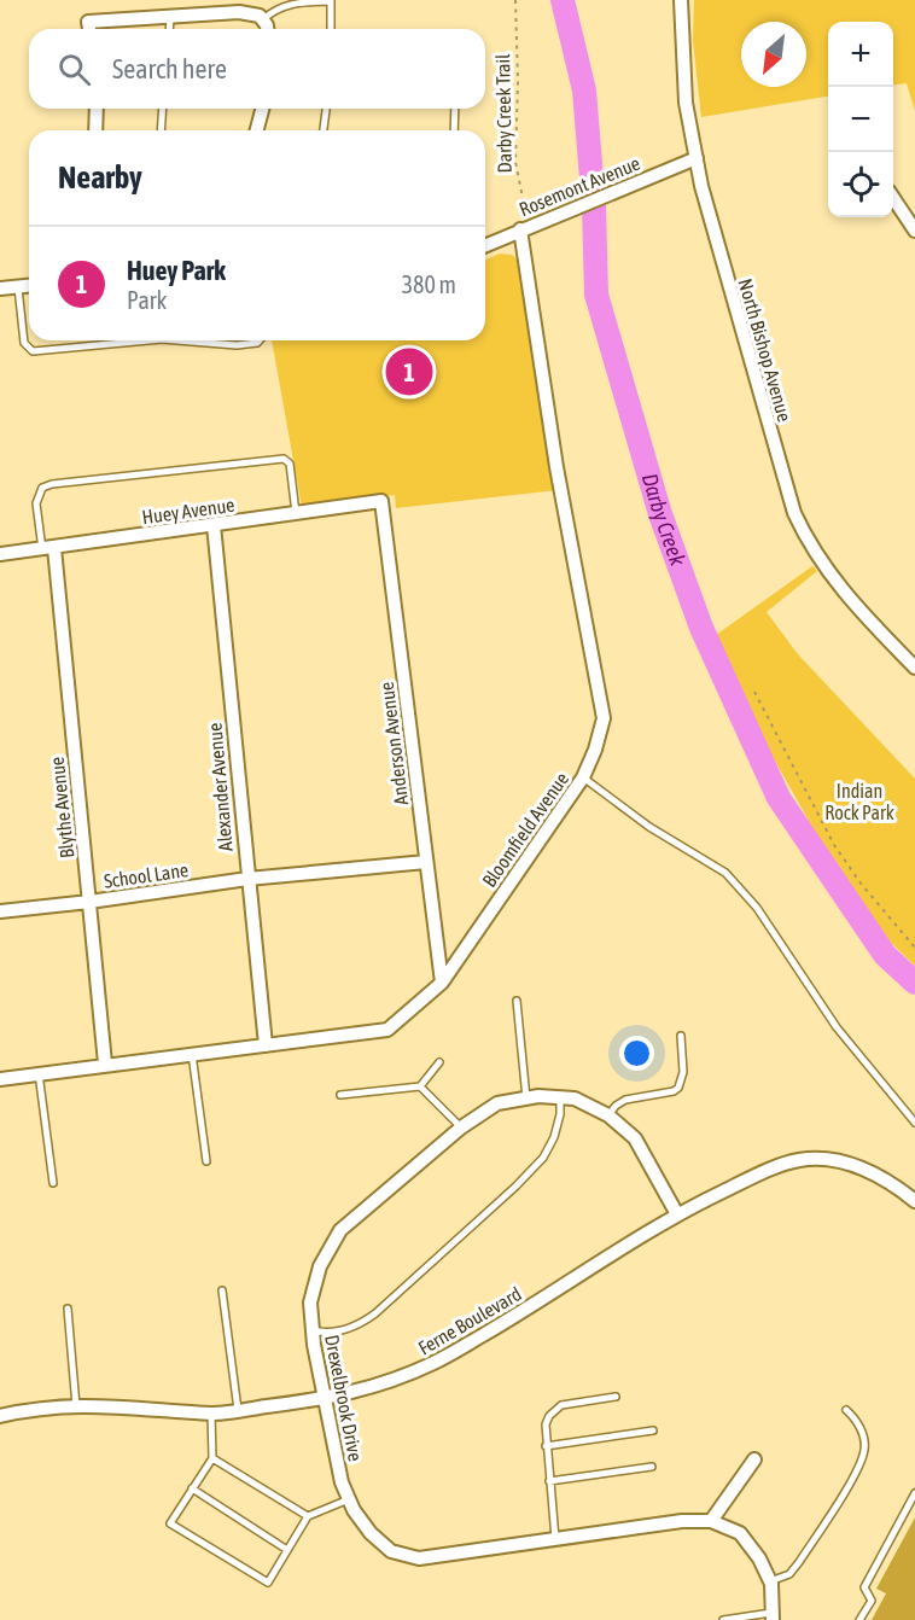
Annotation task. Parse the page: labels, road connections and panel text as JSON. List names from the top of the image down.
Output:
{
  "streets": {
    "street": [
      "Rosemont Avenue",
      "North Bishop Avenue",
      "Huey Avenue",
      "Anderson Avenue",
      "Alexander Avenue",
      "Blythe Avenue",
      "Bloomfield Avenue",
      "School Lane",
      "Ferne Boulevard",
      "Drexelbrook Drive"
    ],
    "path": ["Darby Creek Trail"]
  },
  "crossings": [
    ["Darby Creek Trail", "Rosemont Avenue"],
    ["Darby Creek Trail", "Bloomfield Avenue"],
    ["Rosemont Avenue", "North Bishop Avenue"],
    ["Rosemont Avenue", "Bloomfield Avenue"],
    ["Huey Avenue", "Anderson Avenue"],
    ["Huey Avenue", "Alexander Avenue"],
    ["Huey Avenue", "Blythe Avenue"],
    ["Anderson Avenue", "Bloomfield Avenue"],
    ["Anderson Avenue", "School Lane"],
    ["Alexander Avenue", "Bloomfield Avenue"],
    ["Alexander Avenue", "School Lane"],
    ["Blythe Avenue", "Bloomfield Avenue"],
    ["Blythe Avenue", "School Lane"],
    ["Ferne Boulevard", "Drexelbrook Drive"]
  ],
  "water": ["Darby Creek"],
  "parks": ["Indian Rock Park"],
  "north": "bottom left",
  "page": {
    "map_buttons": ["+", "−"],
    "search": "Search here",
    "heading": "Nearby",
    "list": [
      {
        "mark": "1",
        "name": "Huey Park",
        "note": "Park",
        "value": "380 m"
      }
    ],
    "pins": "1"
  }
}
